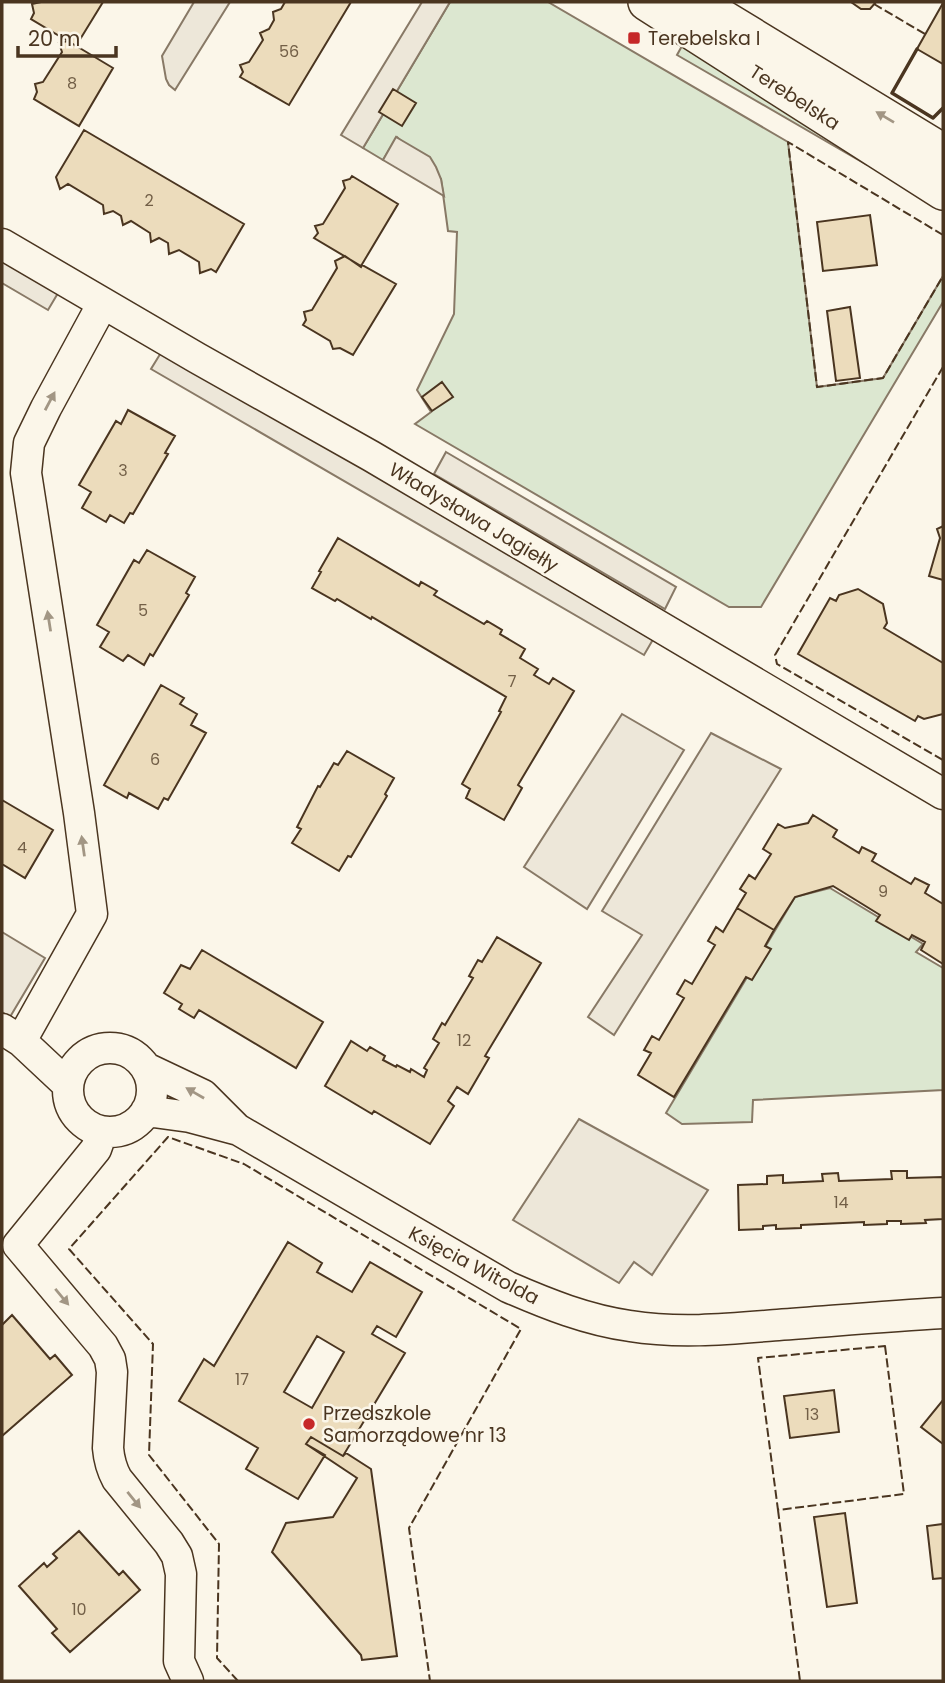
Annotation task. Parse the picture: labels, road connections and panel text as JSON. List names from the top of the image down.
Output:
{
  "streets": {
    "street": ["Terebelska", "Władysława Jagiełły", "Księcia Witolda"]
  },
  "places": {
    "transit": ["Terebelska I"],
    "other": ["Przedszkole Samorządowe nr 13"]
  },
  "house_numbers": [
    "56",
    "8",
    "2",
    "3",
    "5",
    "7",
    "6",
    "4",
    "9",
    "12",
    "14",
    "17",
    "13",
    "10"
  ],
  "scale_bar": "20 m"
}
